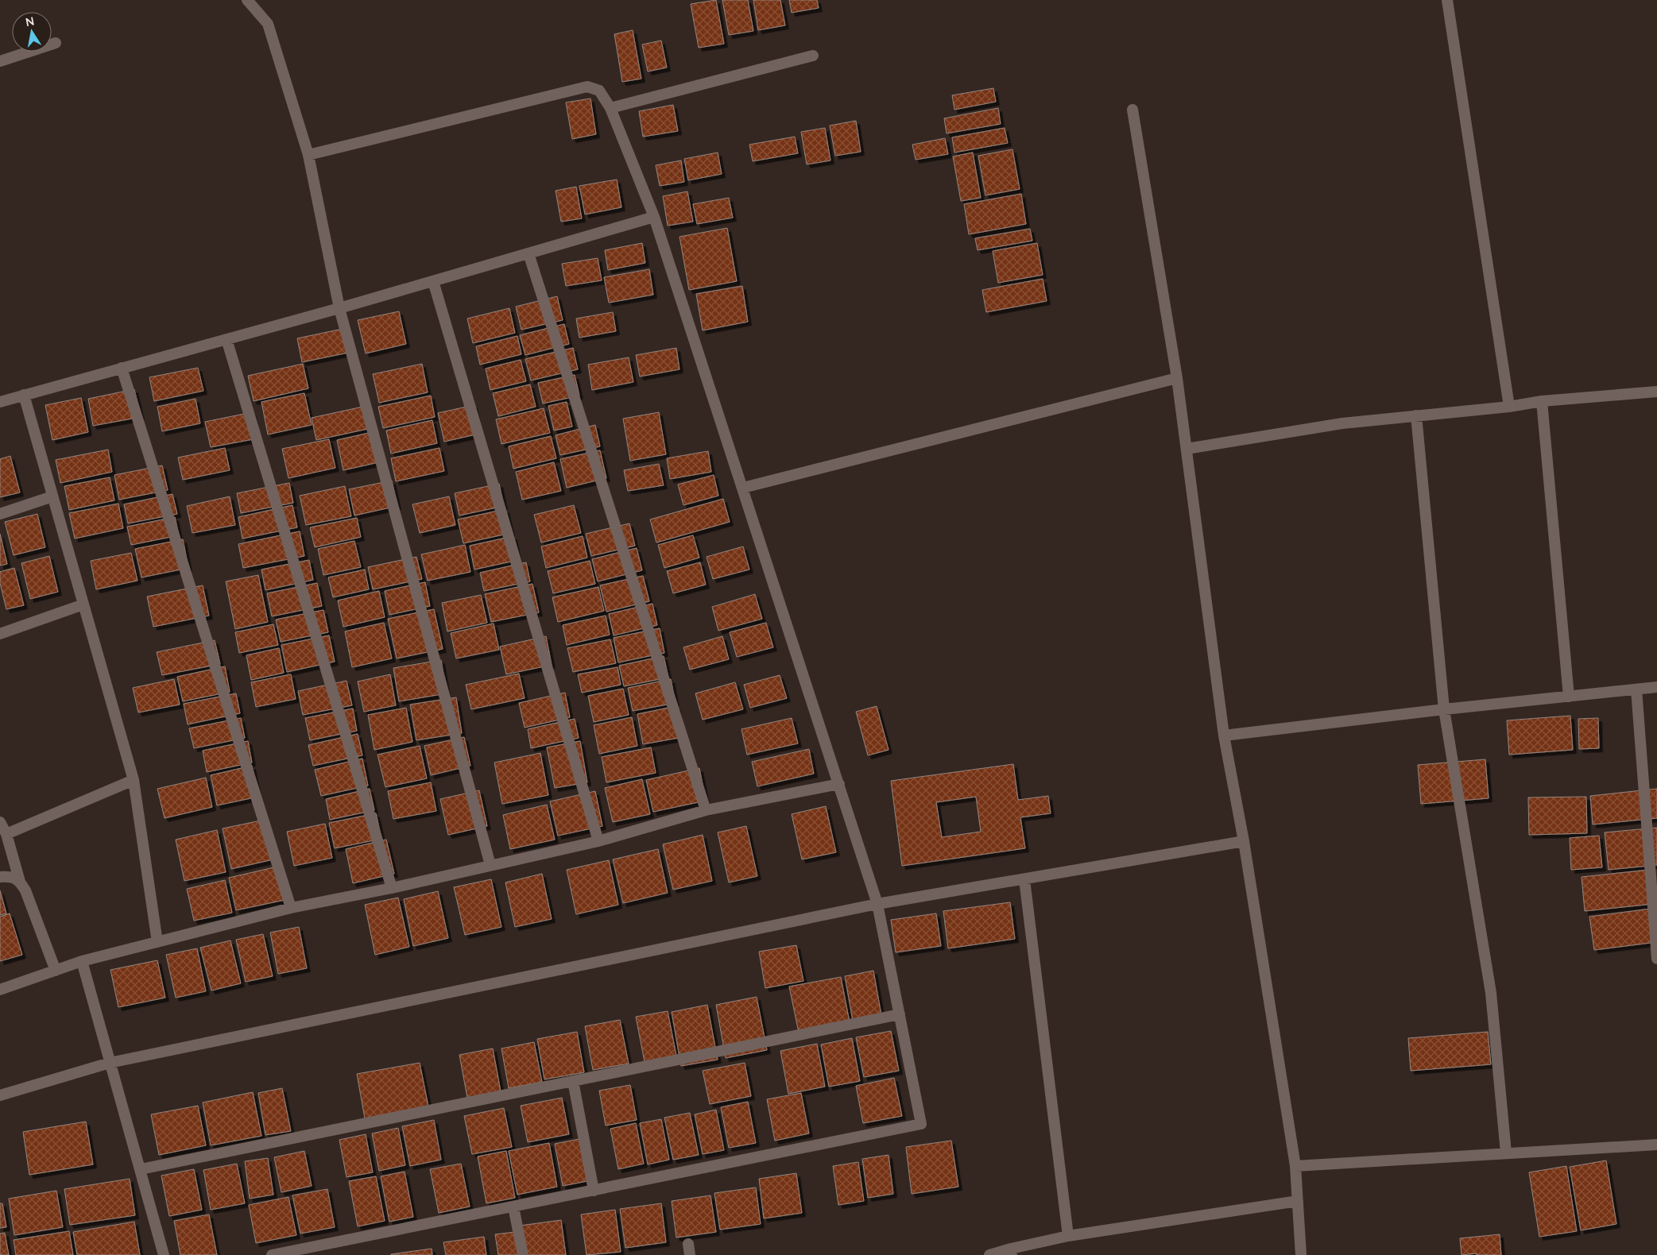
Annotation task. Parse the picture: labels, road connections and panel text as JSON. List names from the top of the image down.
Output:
{
  "north": "top"
}
